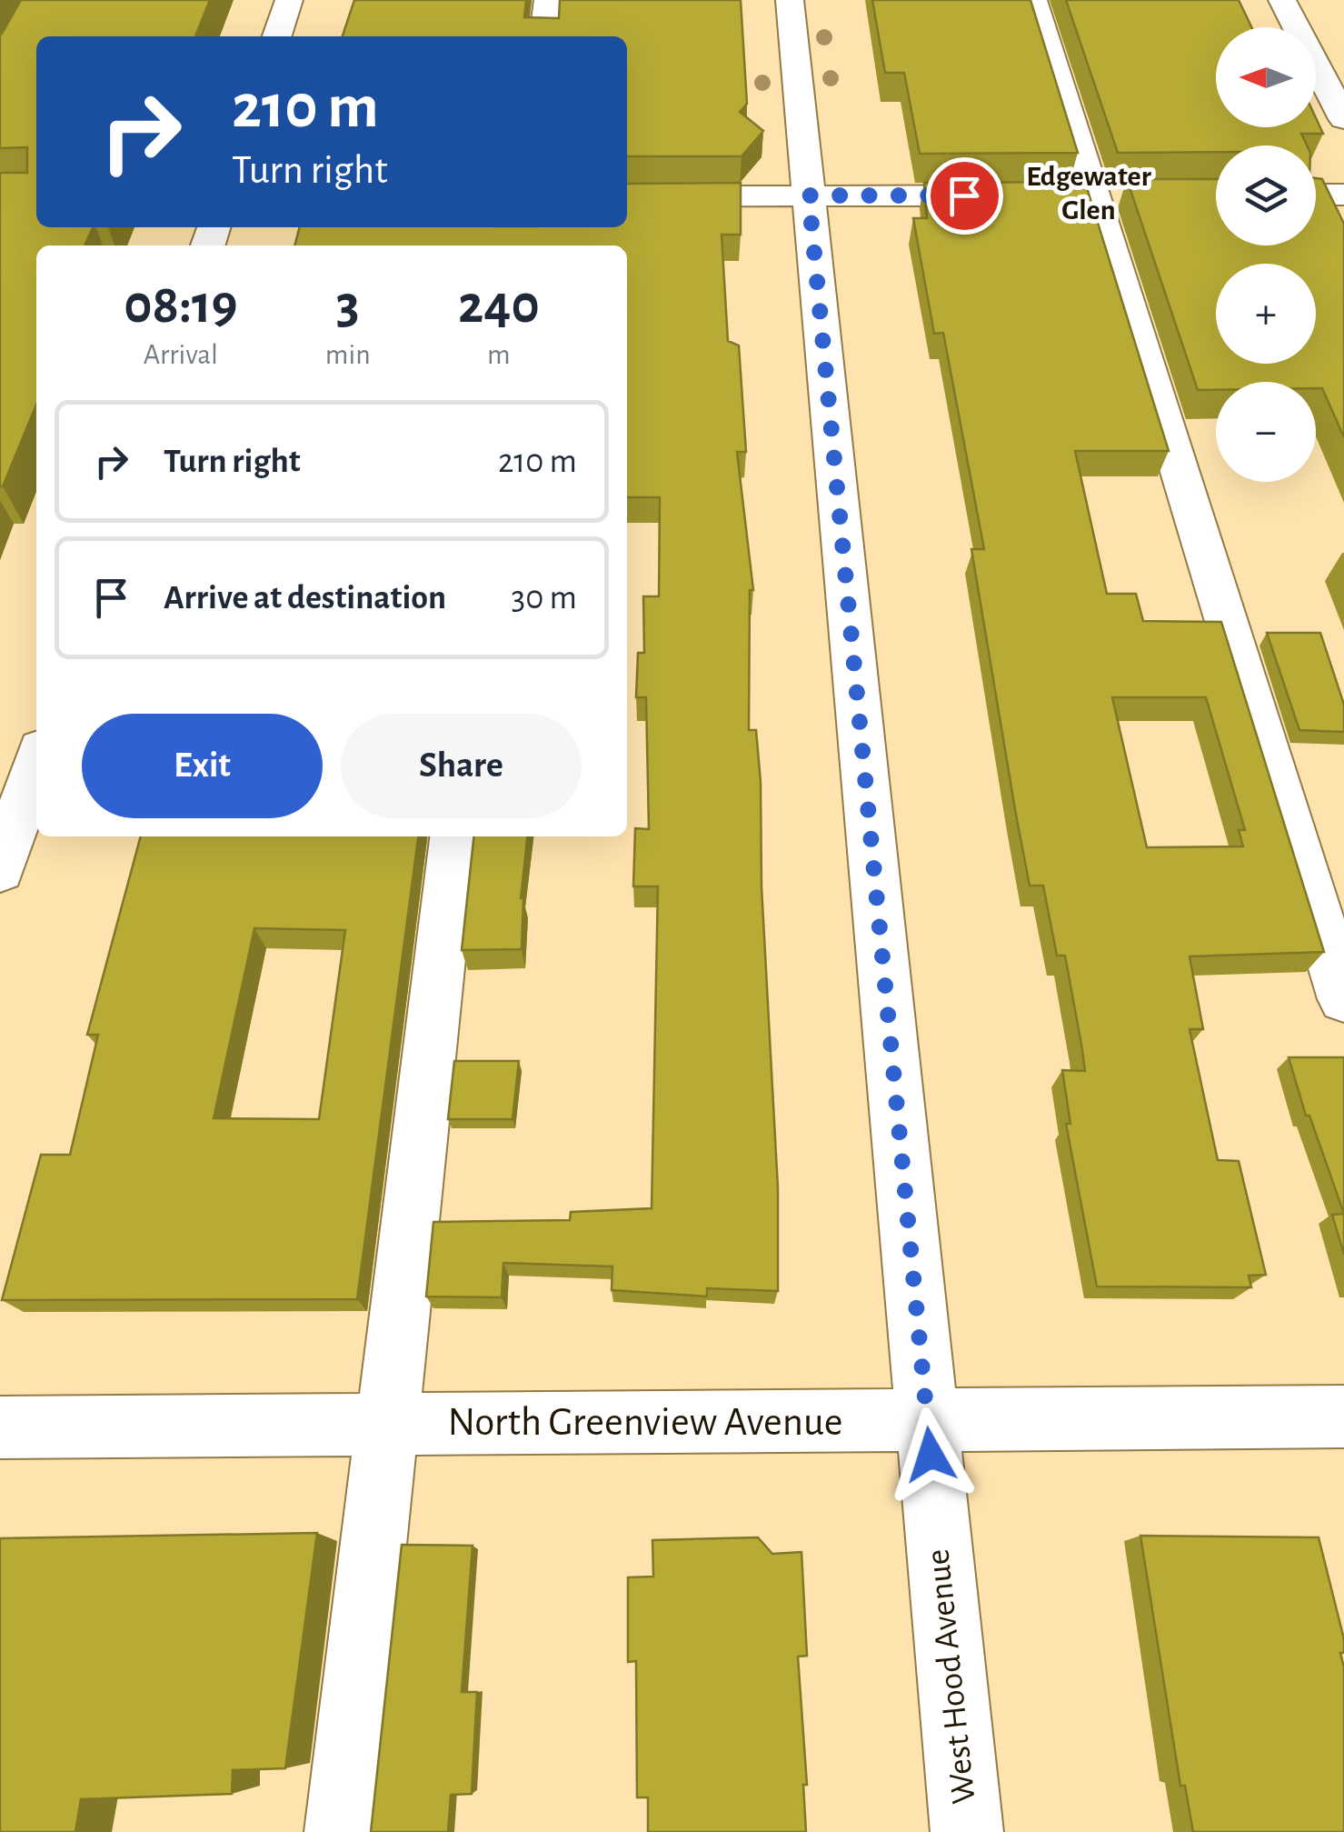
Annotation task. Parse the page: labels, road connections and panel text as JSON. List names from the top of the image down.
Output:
{
  "streets": {
    "street": ["North Greenview Avenue", "West Hood Avenue"]
  },
  "crossings": [
    ["North Greenview Avenue", "West Hood Avenue"]
  ],
  "districts": ["Edgewater Glen"],
  "north": "left",
  "page": {
    "map_buttons": ["+", "−"],
    "turn": ["210 m", "Turn right"],
    "eta": [
      "08:19",
      "Arrival",
      "3",
      "min",
      "240",
      "m"
    ],
    "list": [
      {
        "name": "Turn right",
        "value": "210 m"
      },
      {
        "name": "Arrive at destination",
        "value": "30 m"
      }
    ],
    "buttons": ["Exit", "Share"]
  }
}
